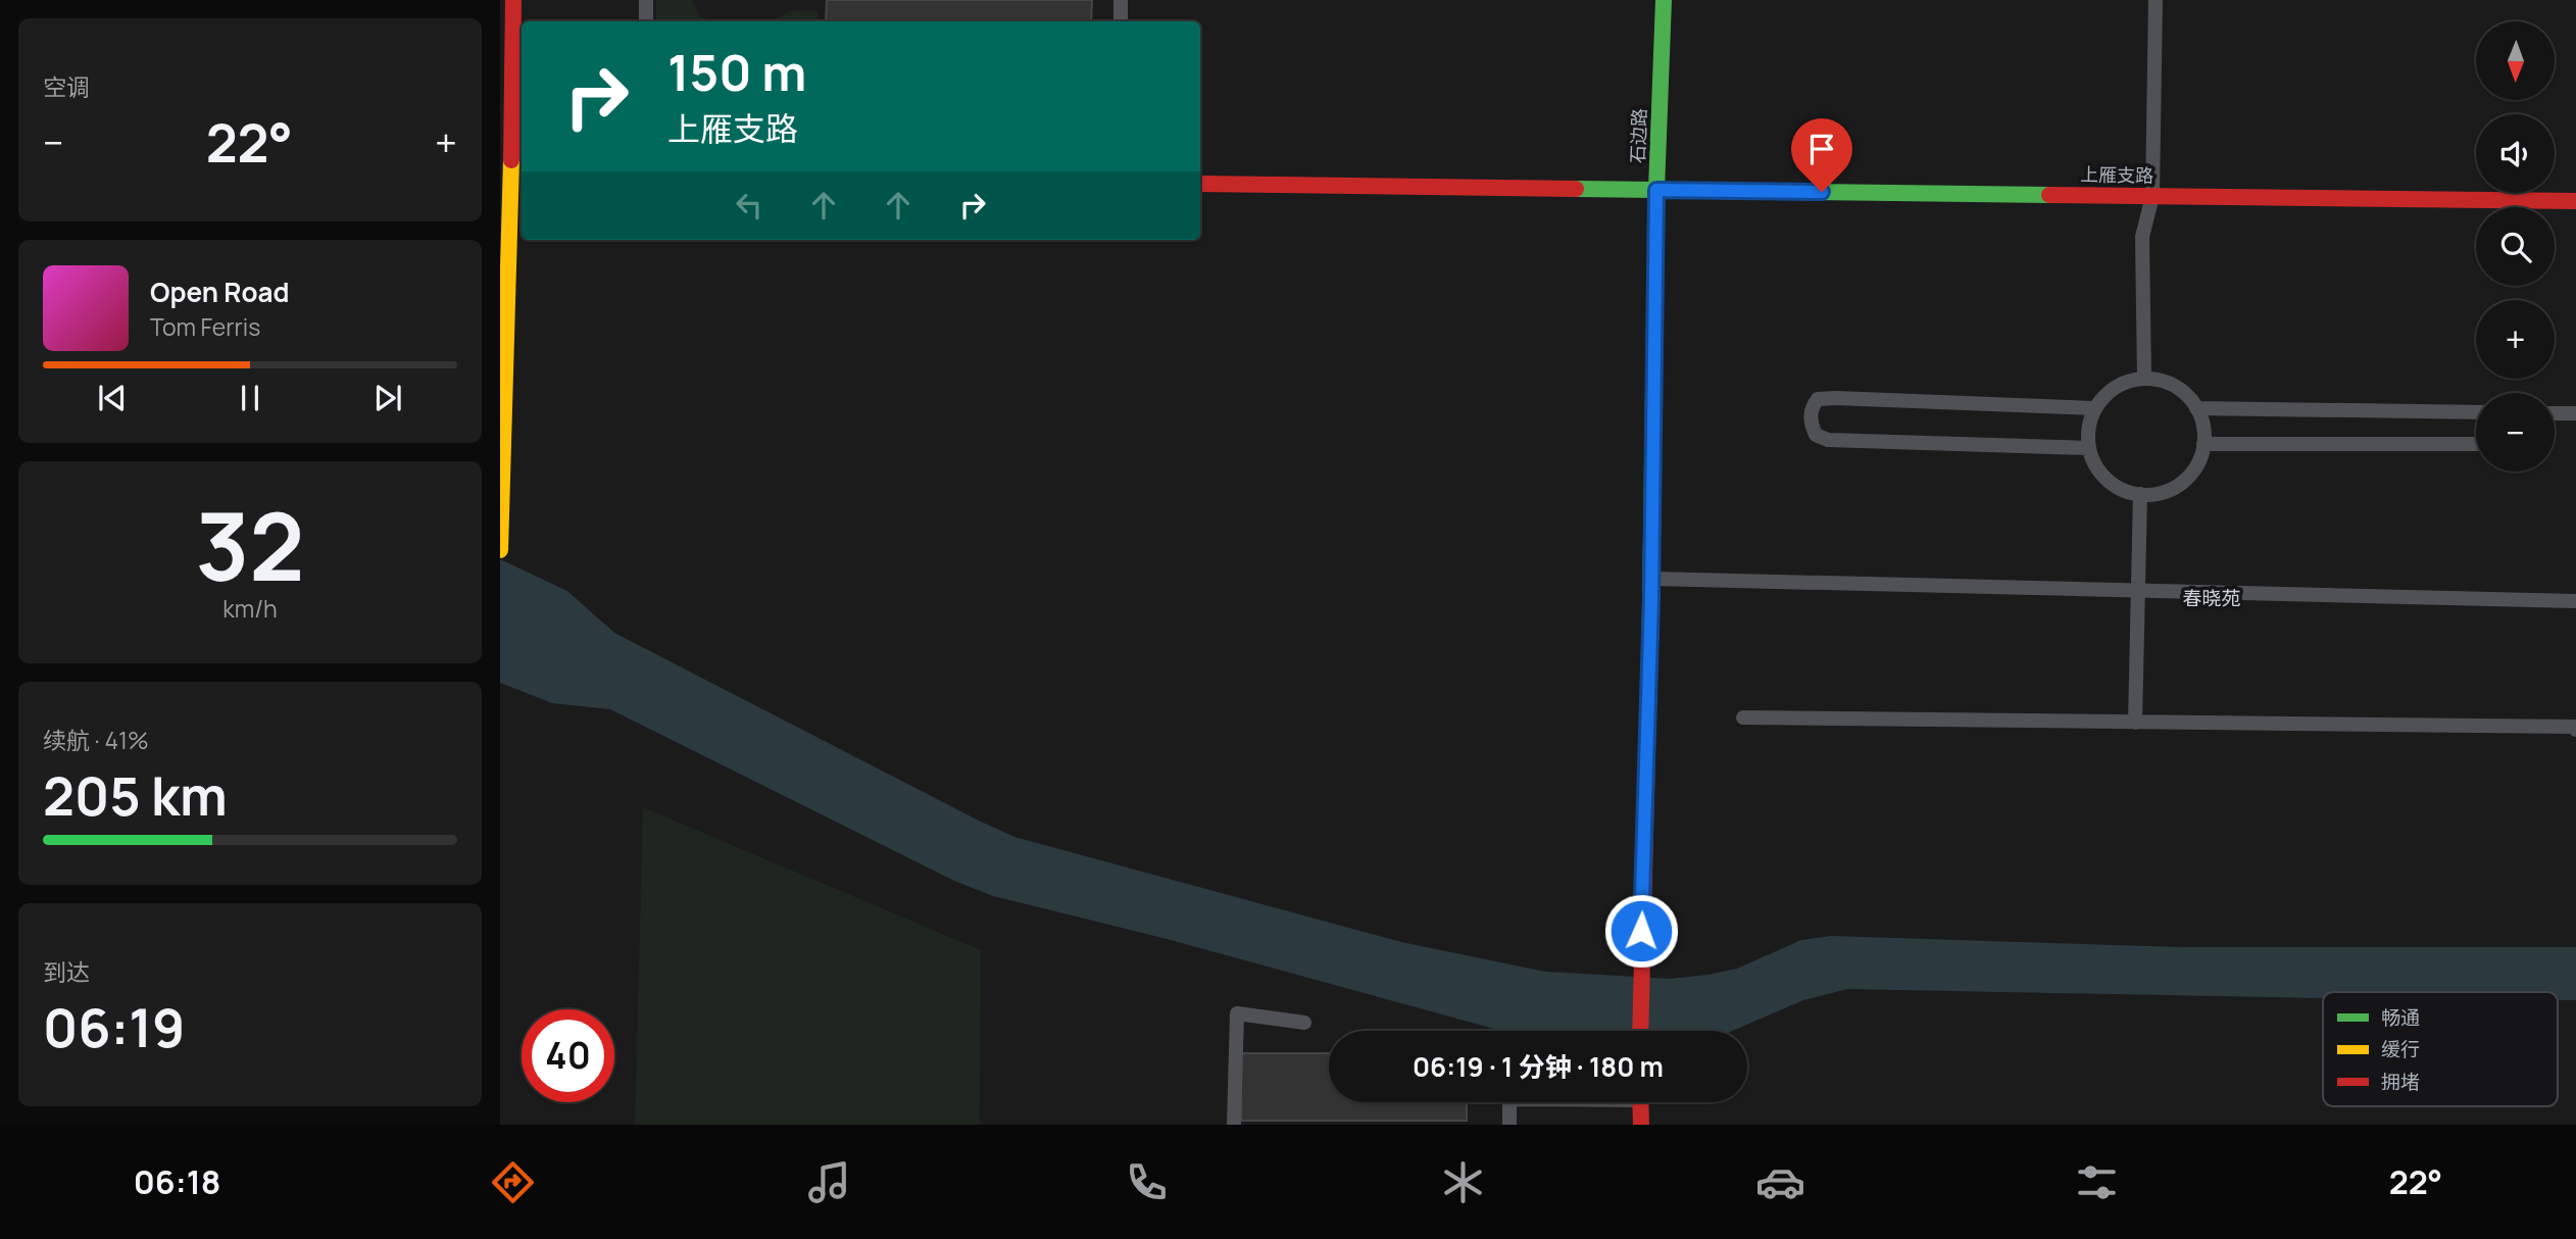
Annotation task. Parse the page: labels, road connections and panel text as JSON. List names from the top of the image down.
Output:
{
  "streets": {
    "street": ["石边路", "上雁支路"]
  },
  "crossings": [
    ["石边路", "上雁支路"]
  ],
  "districts": ["春晓苑"],
  "legend": ["畅通", "缓行", "拥堵"],
  "north": "bottom",
  "page": {
    "tile": [
      "空调",
      ["32", "km/h"],
      ["续航 · 41%", "205 km"],
      ["到达", "06:19"]
    ],
    "map_buttons": ["+", "−"],
    "turn": ["150 m", "上雁支路"],
    "heat": ["−", "22°", "+"],
    "song": ["Open Road", "Tom Ferris"],
    "limit": "40",
    "trip": "06:19 · 1 分钟 · 180 m",
    "tabs": ["06:18", "22°"]
  }
}
